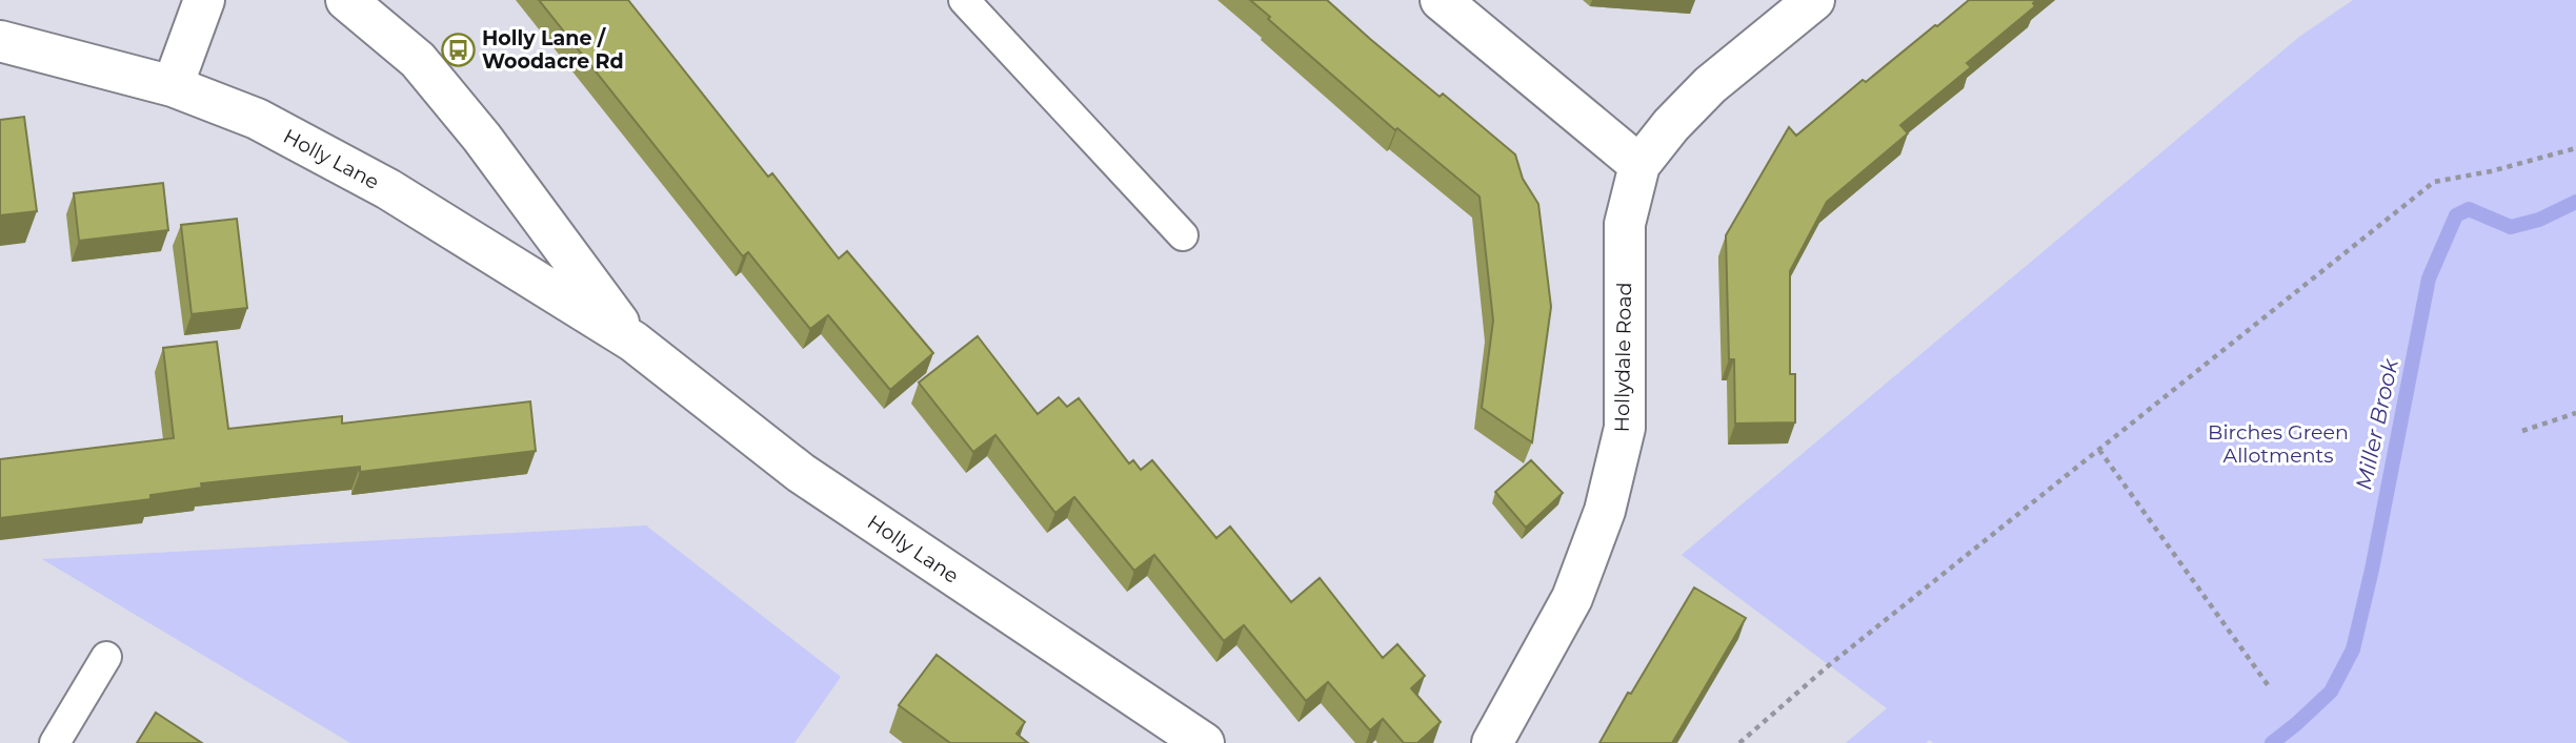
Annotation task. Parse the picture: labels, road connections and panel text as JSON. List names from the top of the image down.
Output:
{
  "streets": {
    "street": ["Holly Lane", "Hollydale Road"]
  },
  "water": ["Miller Brook"],
  "parks": ["Birches Green Allotments"],
  "places": {
    "bus stop": ["Holly Lane / Woodacre Rd"]
  }
}
